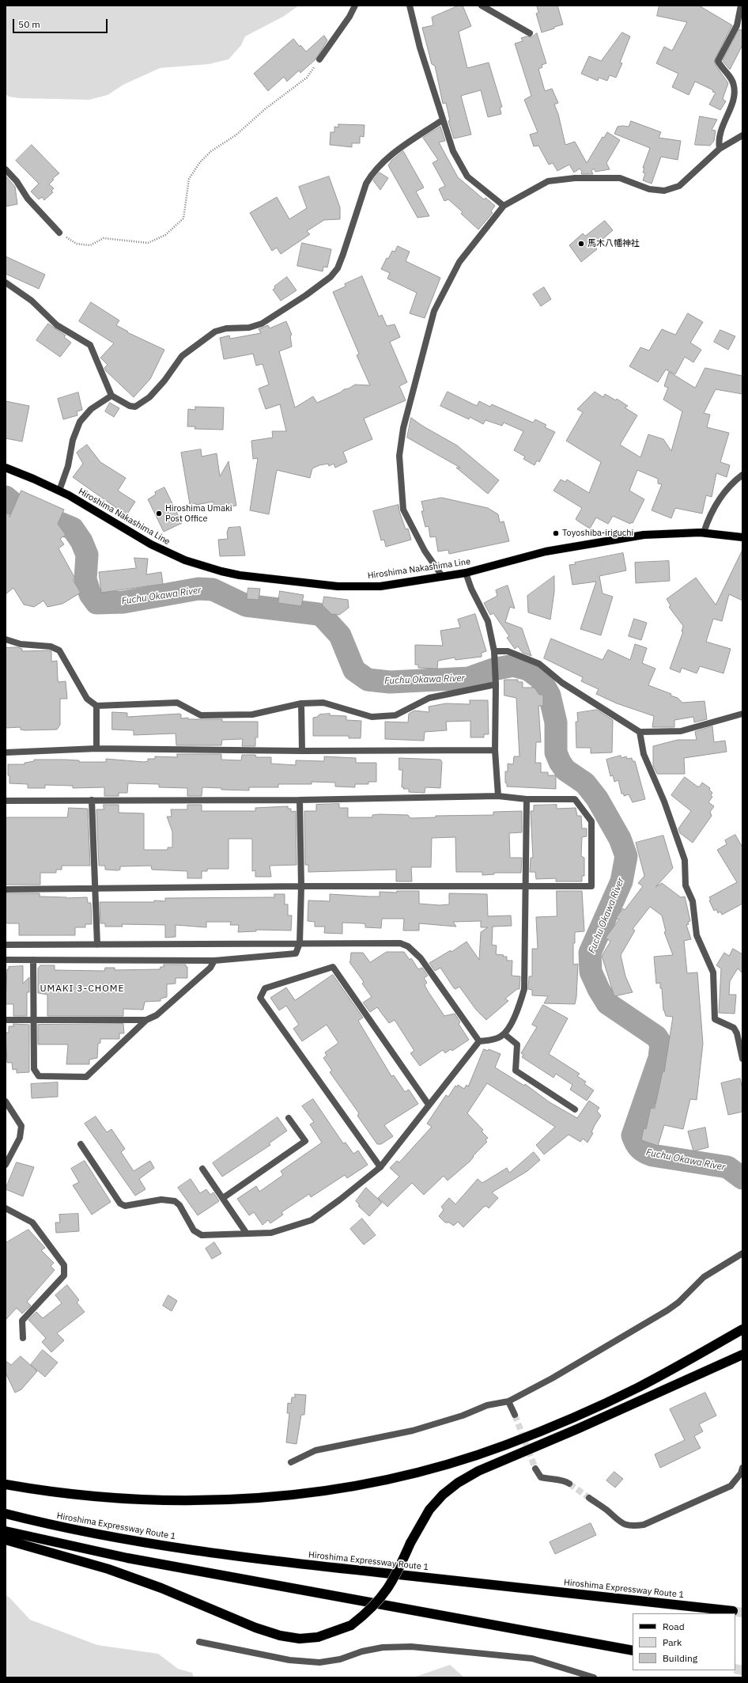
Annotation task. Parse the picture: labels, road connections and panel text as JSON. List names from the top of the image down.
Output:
{
  "streets": {
    "highway": ["Hiroshima Expressway Route 1"],
    "main road": ["Hiroshima Nakashima Line"]
  },
  "districts": ["UMAKI 3-CHOME"],
  "water": ["Fuchu Okawa River"],
  "places": ["馬木八幡神社", "Hiroshima Umaki Post Office", "Toyoshiba-iriguchi"],
  "legend": ["Road", "Park", "Building"],
  "scale_bar": "50 m"
}
